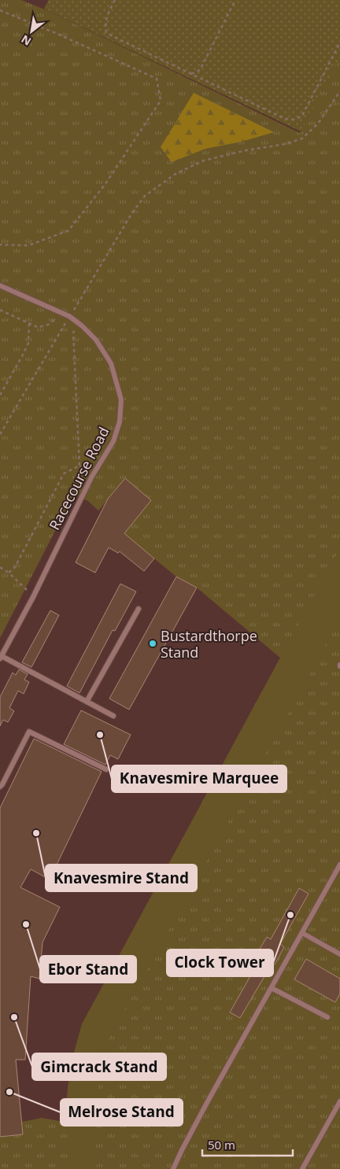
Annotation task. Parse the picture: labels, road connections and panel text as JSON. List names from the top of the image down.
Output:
{
  "streets": {
    "lane": ["Racecourse Road"]
  },
  "places": [
    "Bustardthorpe Stand",
    "Knavesmire Marquee",
    "Knavesmire Stand",
    "Clock Tower",
    "Ebor Stand",
    "Gimcrack Stand",
    "Melrose Stand"
  ],
  "scale_bar": "50 m",
  "north": "bottom left"
}
